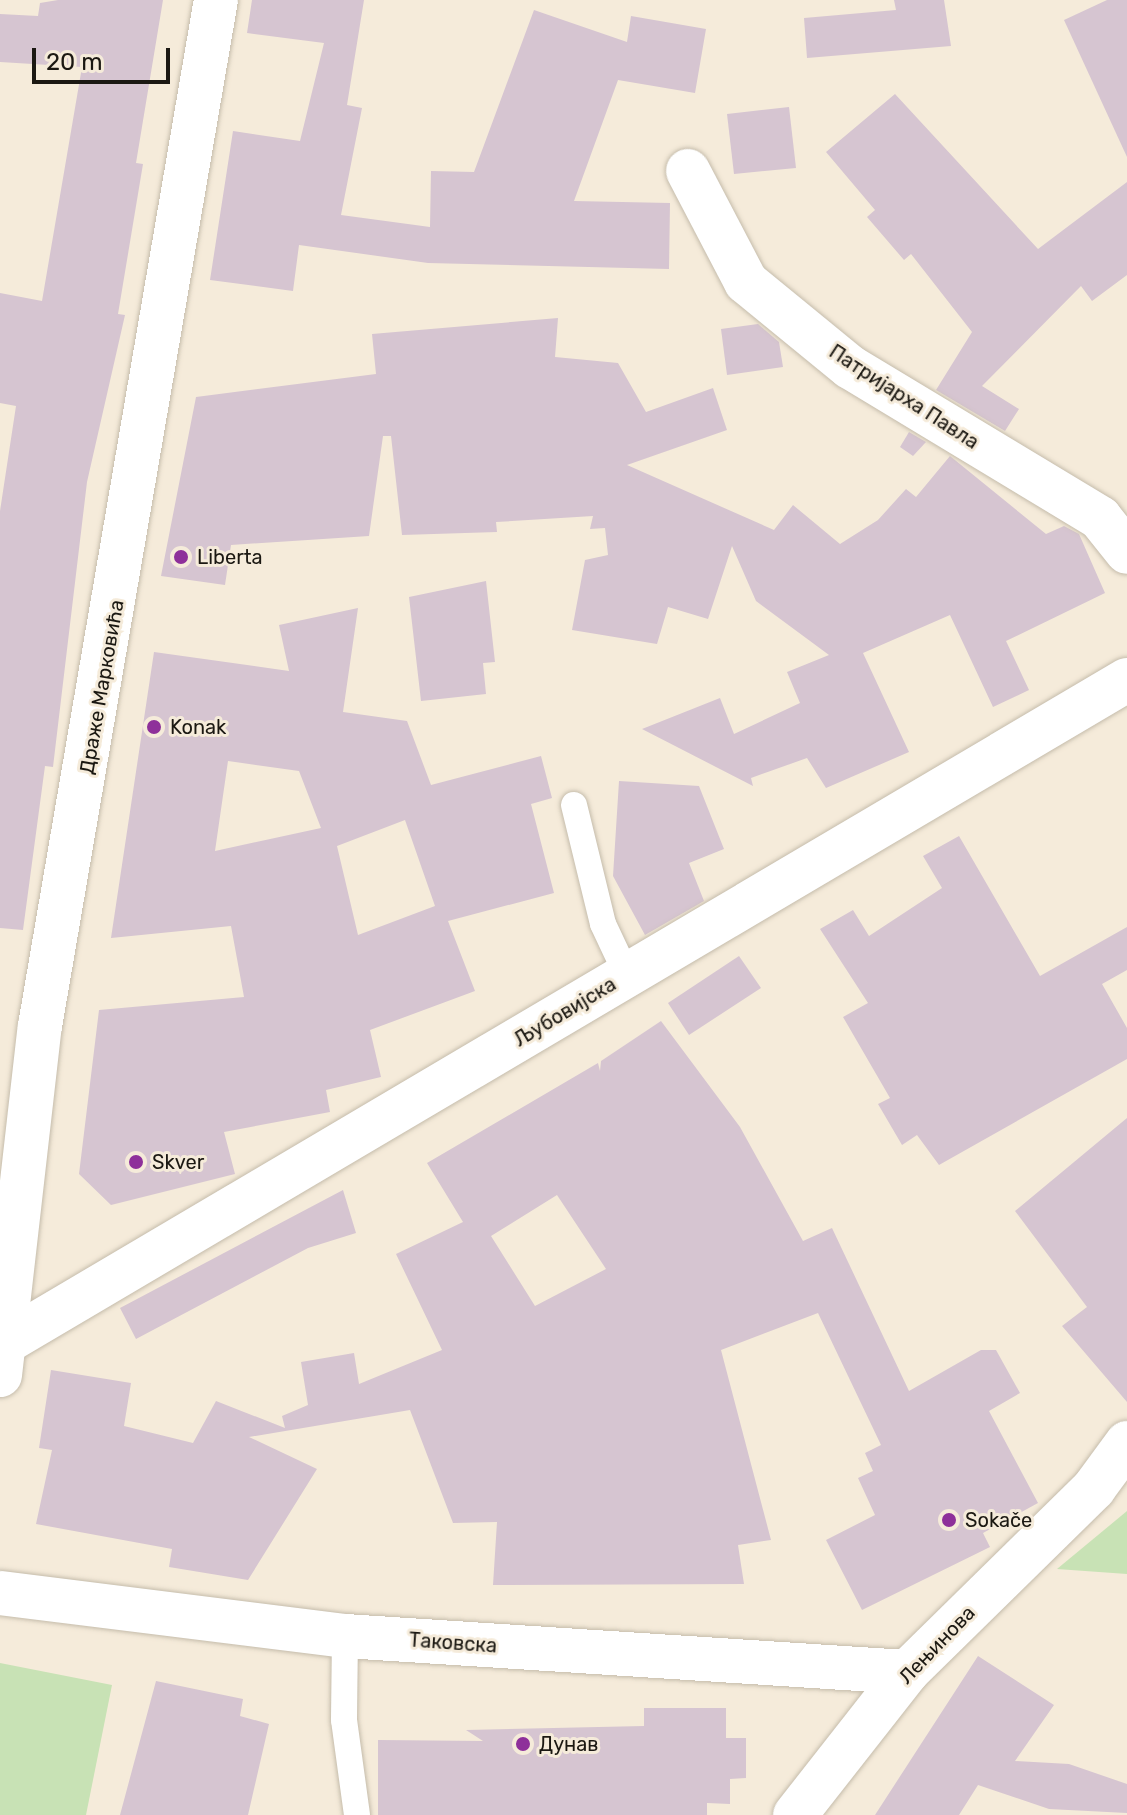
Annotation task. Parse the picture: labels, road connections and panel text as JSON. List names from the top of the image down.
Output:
{
  "streets": {
    "street": [
      "Патријарха Павла",
      "Драже Марковића",
      "Љубовијска",
      "Таковска",
      "Лењинова"
    ]
  },
  "crossings": [
    ["Драже Марковића", "Љубовијска"],
    ["Таковска", "Лењинова"]
  ],
  "places": [
    "Liberta",
    "Konak",
    "Skver",
    "Sokače",
    "Дунав"
  ],
  "scale_bar": "20 m"
}
